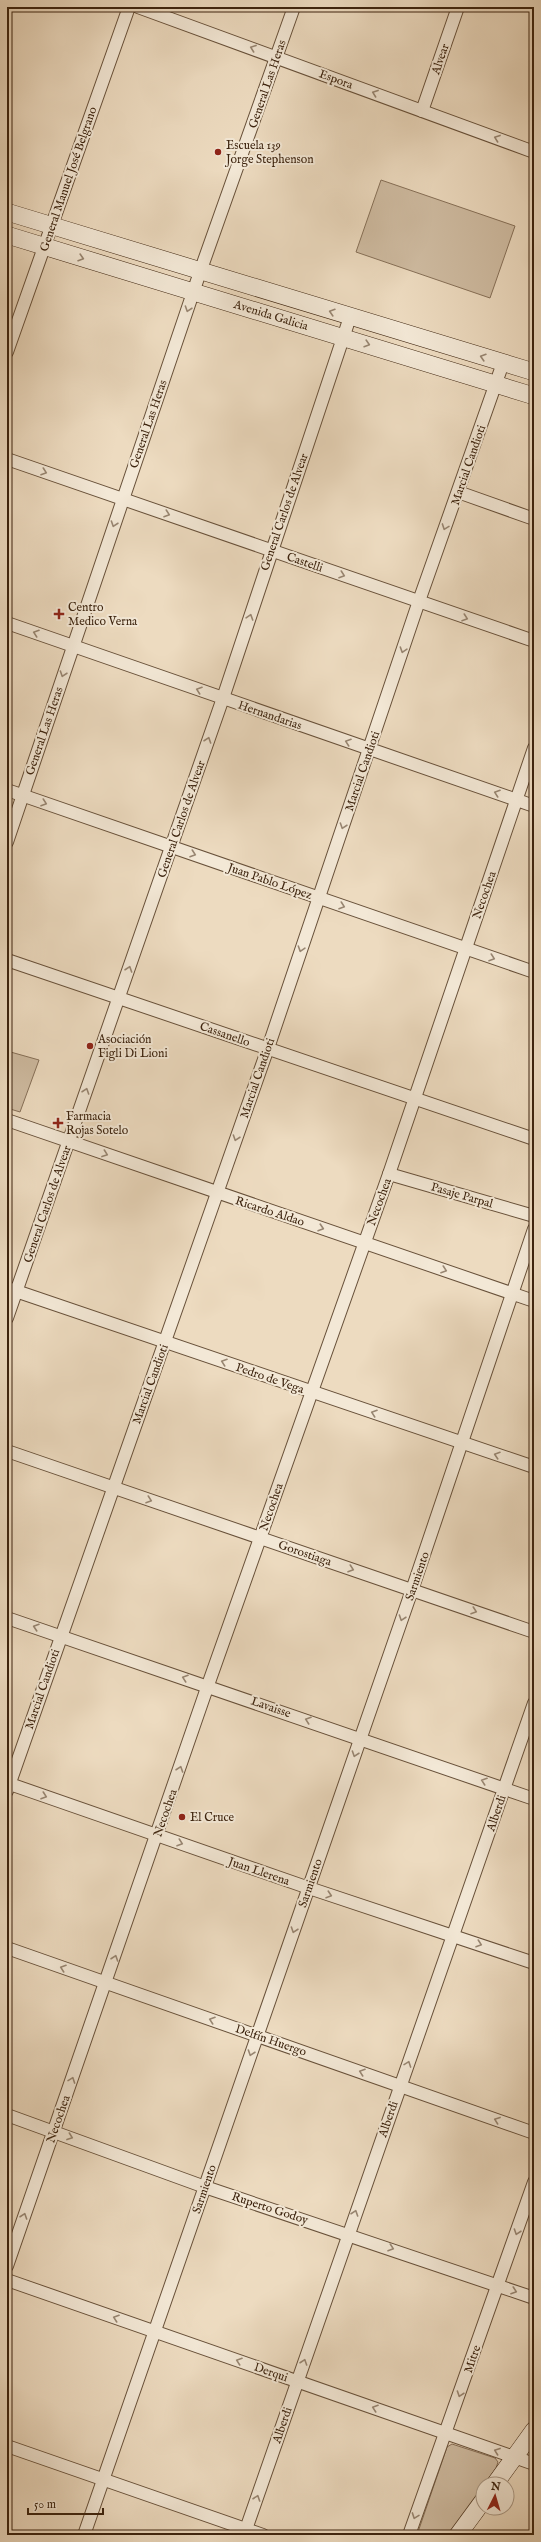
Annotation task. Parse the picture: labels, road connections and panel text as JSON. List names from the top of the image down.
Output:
{
  "streets": {
    "main road": ["Avenida Galicia"],
    "street": [
      "Alvear",
      "Espora",
      "General Las Heras",
      "General Manuel José Belgrano",
      "Marcial Candioti",
      "General Carlos de Alvear",
      "Castelli",
      "Hernandarias",
      "Juan Pablo López",
      "Necochea",
      "Cassanello",
      "Pasaje Parpal",
      "Ricardo Aldao",
      "Pedro de Vega",
      "Gorostiaga",
      "Sarmiento",
      "Lavaisse",
      "Alberdi",
      "Juan Llerena",
      "Delfín Huergo",
      "Ruperto Godoy",
      "Mitre",
      "Derqui"
    ]
  },
  "crossings": [
    ["Alvear", "Espora"],
    ["Espora", "General Las Heras"],
    ["General Las Heras", "Avenida Galicia"],
    ["General Las Heras", "Castelli"],
    ["General Las Heras", "Hernandarias"],
    ["General Las Heras", "Juan Pablo López"],
    ["General Manuel José Belgrano", "Avenida Galicia"],
    ["Avenida Galicia", "Marcial Candioti"],
    ["Avenida Galicia", "General Carlos de Alvear"],
    ["Marcial Candioti", "Castelli"],
    ["Marcial Candioti", "Hernandarias"],
    ["Marcial Candioti", "Juan Pablo López"],
    ["Marcial Candioti", "Cassanello"],
    ["Marcial Candioti", "Ricardo Aldao"],
    ["Marcial Candioti", "Pedro de Vega"],
    ["Marcial Candioti", "Gorostiaga"],
    ["Marcial Candioti", "Lavaisse"],
    ["Marcial Candioti", "Juan Llerena"],
    ["General Carlos de Alvear", "Castelli"],
    ["General Carlos de Alvear", "Hernandarias"],
    ["General Carlos de Alvear", "Juan Pablo López"],
    ["General Carlos de Alvear", "Cassanello"],
    ["General Carlos de Alvear", "Ricardo Aldao"],
    ["General Carlos de Alvear", "Pedro de Vega"],
    ["Hernandarias", "Necochea"],
    ["Juan Pablo López", "Necochea"],
    ["Necochea", "Cassanello"],
    ["Necochea", "Pasaje Parpal"],
    ["Necochea", "Ricardo Aldao"],
    ["Necochea", "Pedro de Vega"],
    ["Necochea", "Gorostiaga"],
    ["Necochea", "Lavaisse"],
    ["Necochea", "Juan Llerena"],
    ["Necochea", "Delfín Huergo"],
    ["Necochea", "Ruperto Godoy"],
    ["Ricardo Aldao", "Sarmiento"],
    ["Pedro de Vega", "Sarmiento"],
    ["Gorostiaga", "Sarmiento"],
    ["Sarmiento", "Lavaisse"],
    ["Sarmiento", "Juan Llerena"],
    ["Sarmiento", "Delfín Huergo"],
    ["Sarmiento", "Ruperto Godoy"],
    ["Sarmiento", "Derqui"],
    ["Lavaisse", "Alberdi"],
    ["Alberdi", "Juan Llerena"],
    ["Alberdi", "Delfín Huergo"],
    ["Alberdi", "Ruperto Godoy"],
    ["Alberdi", "Derqui"],
    ["Ruperto Godoy", "Mitre"],
    ["Mitre", "Derqui"]
  ],
  "one_way": [
    "Espora",
    "General Las Heras",
    "Marcial Candioti",
    "General Carlos de Alvear",
    "Castelli",
    "Hernandarias",
    "Juan Pablo López",
    "Necochea",
    "Ricardo Aldao",
    "Pedro de Vega",
    "Gorostiaga",
    "Sarmiento",
    "Lavaisse",
    "Alberdi",
    "Juan Llerena",
    "Delfín Huergo",
    "Ruperto Godoy",
    "Mitre",
    "Derqui"
  ],
  "places": {
    "other": ["Escuela 139 Jorge Stephenson", "Asociación Figli Di Lioni", "El Cruce"],
    "health": ["Centro Medico Verna", "Farmacia Rojas Sotelo"]
  },
  "scale_bar": "50 m",
  "north": "top"
}
